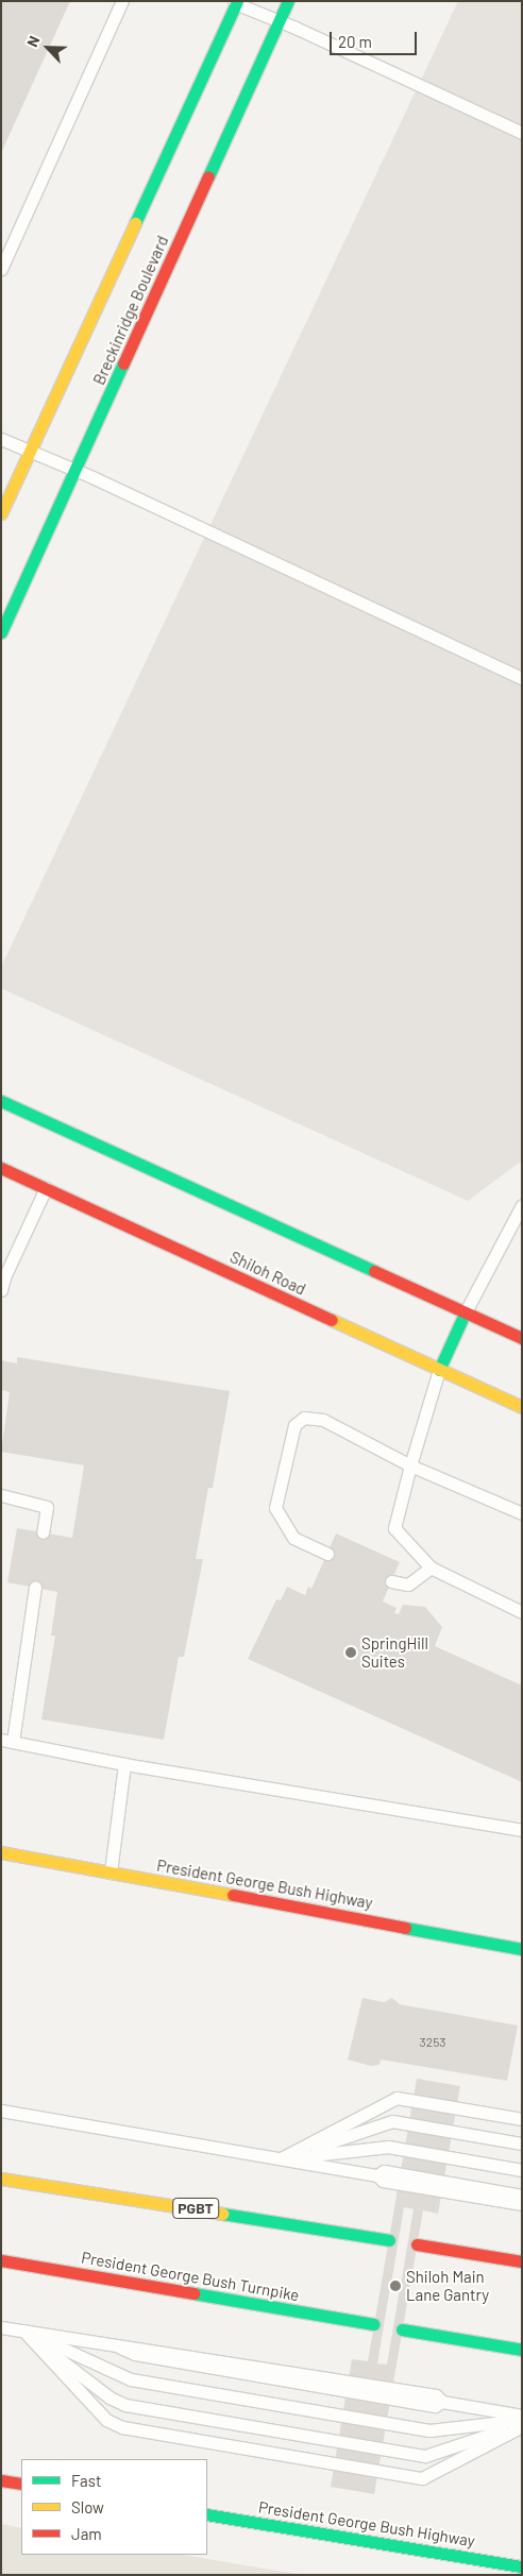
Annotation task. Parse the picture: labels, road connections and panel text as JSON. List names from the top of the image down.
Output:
{
  "streets": {
    "main road": [
      "Breckinridge Boulevard",
      "Shiloh Road",
      "President George Bush Highway",
      "PGBT",
      "President George Bush Turnpike"
    ]
  },
  "places": ["SpringHill Suites", "Shiloh Main Lane Gantry"],
  "house_numbers": ["3253"],
  "legend": ["Fast", "Slow", "Jam"],
  "scale_bar": "20 m",
  "north": "top left"
}
